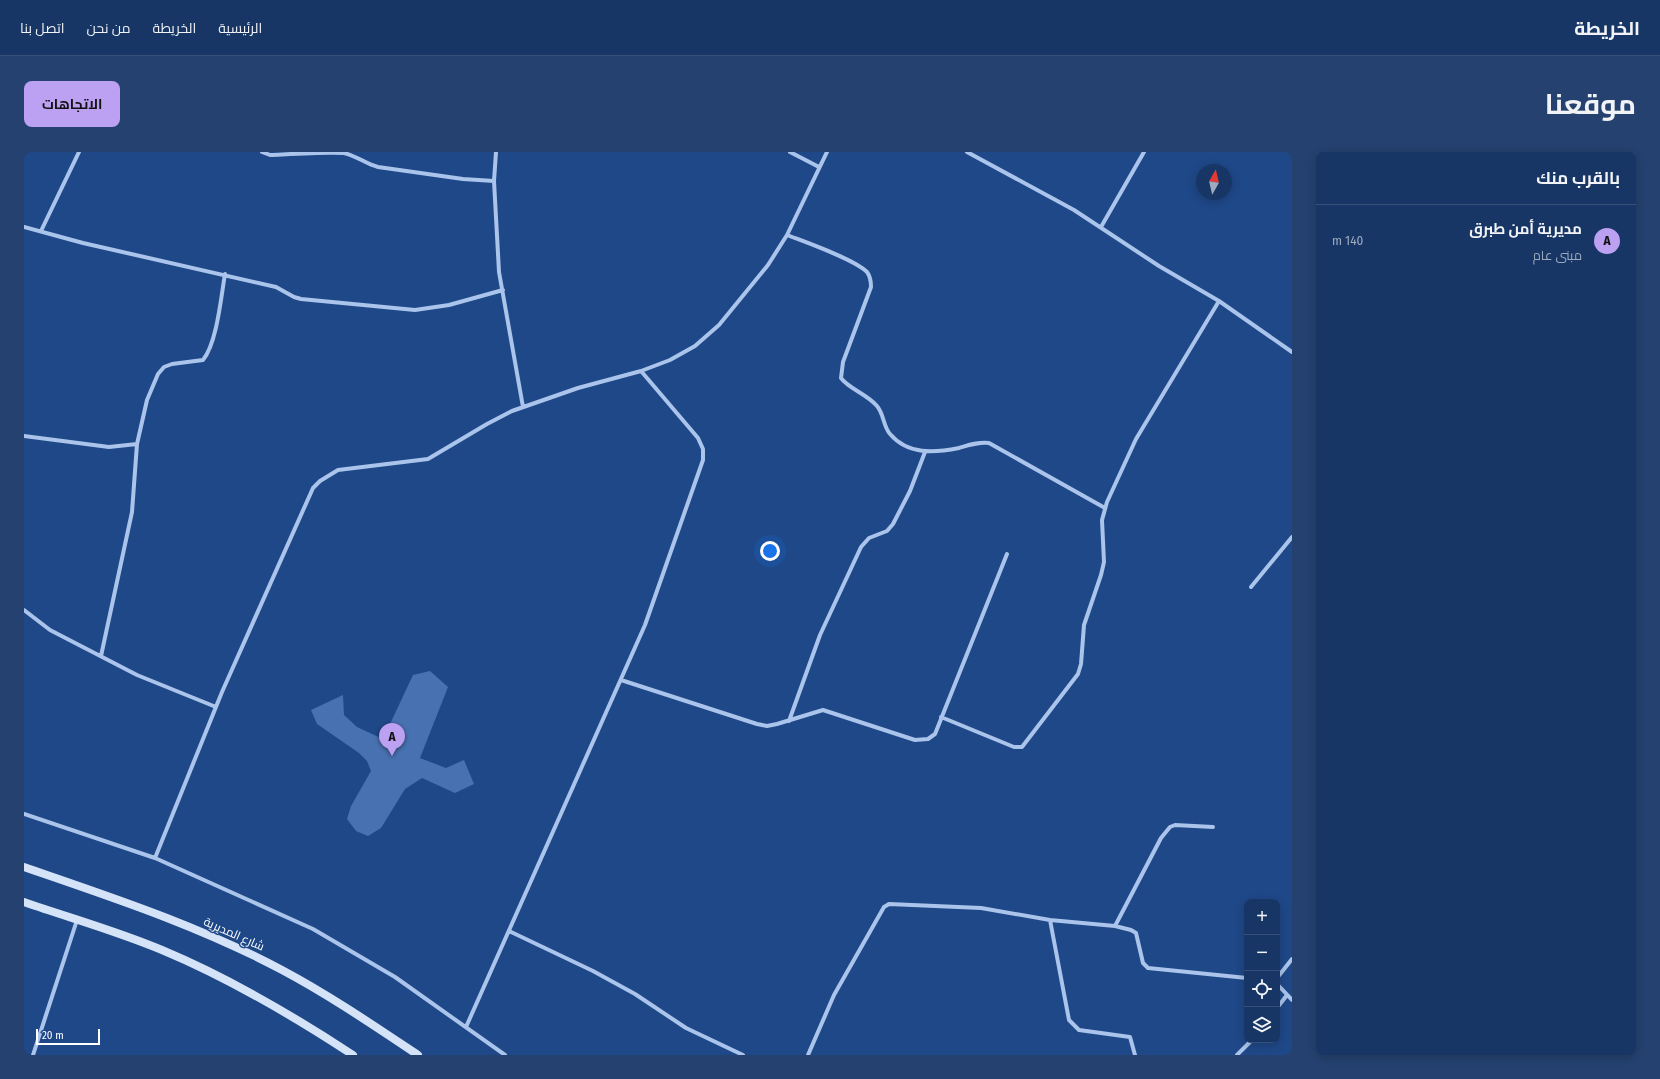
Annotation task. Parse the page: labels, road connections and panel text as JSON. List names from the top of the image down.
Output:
{
  "streets": {
    "main road": ["شارع المديرية"]
  },
  "scale_bar": "20 m",
  "north": "top",
  "page": {
    "header": "الخريطة",
    "nav": [
      "الرئيسية",
      "الخريطة",
      "من نحن",
      "اتصل بنا"
    ],
    "title": "موقعنا",
    "buttons": "الاتجاهات",
    "heading": "بالقرب منك",
    "list": [
      {
        "mark": "A",
        "name": "مديرية أمن طبرق",
        "note": "مبنى عام",
        "value": "140 m"
      }
    ],
    "pins": "A",
    "map_buttons": ["+", "−"],
    "scale": "20 m"
  }
}
